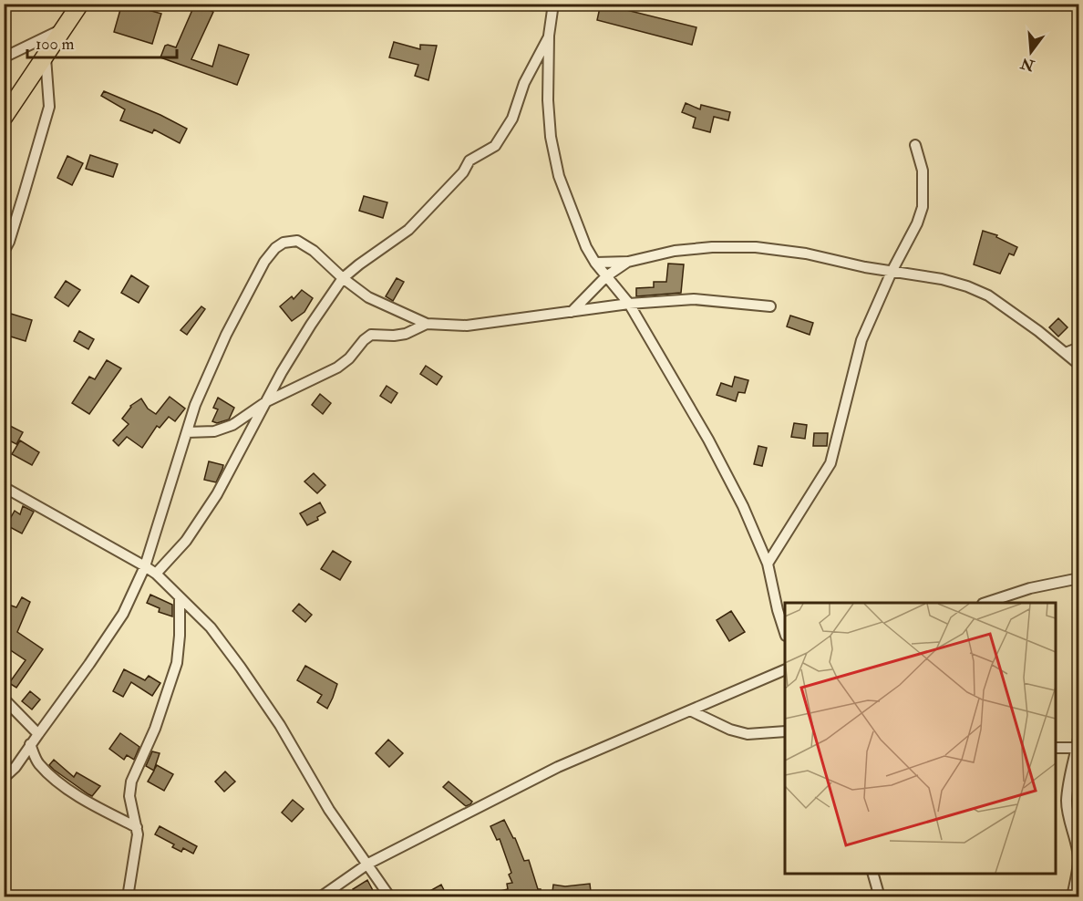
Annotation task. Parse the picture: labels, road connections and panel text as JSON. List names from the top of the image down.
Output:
{
  "scale_bar": "100 m",
  "north": "bottom"
}
